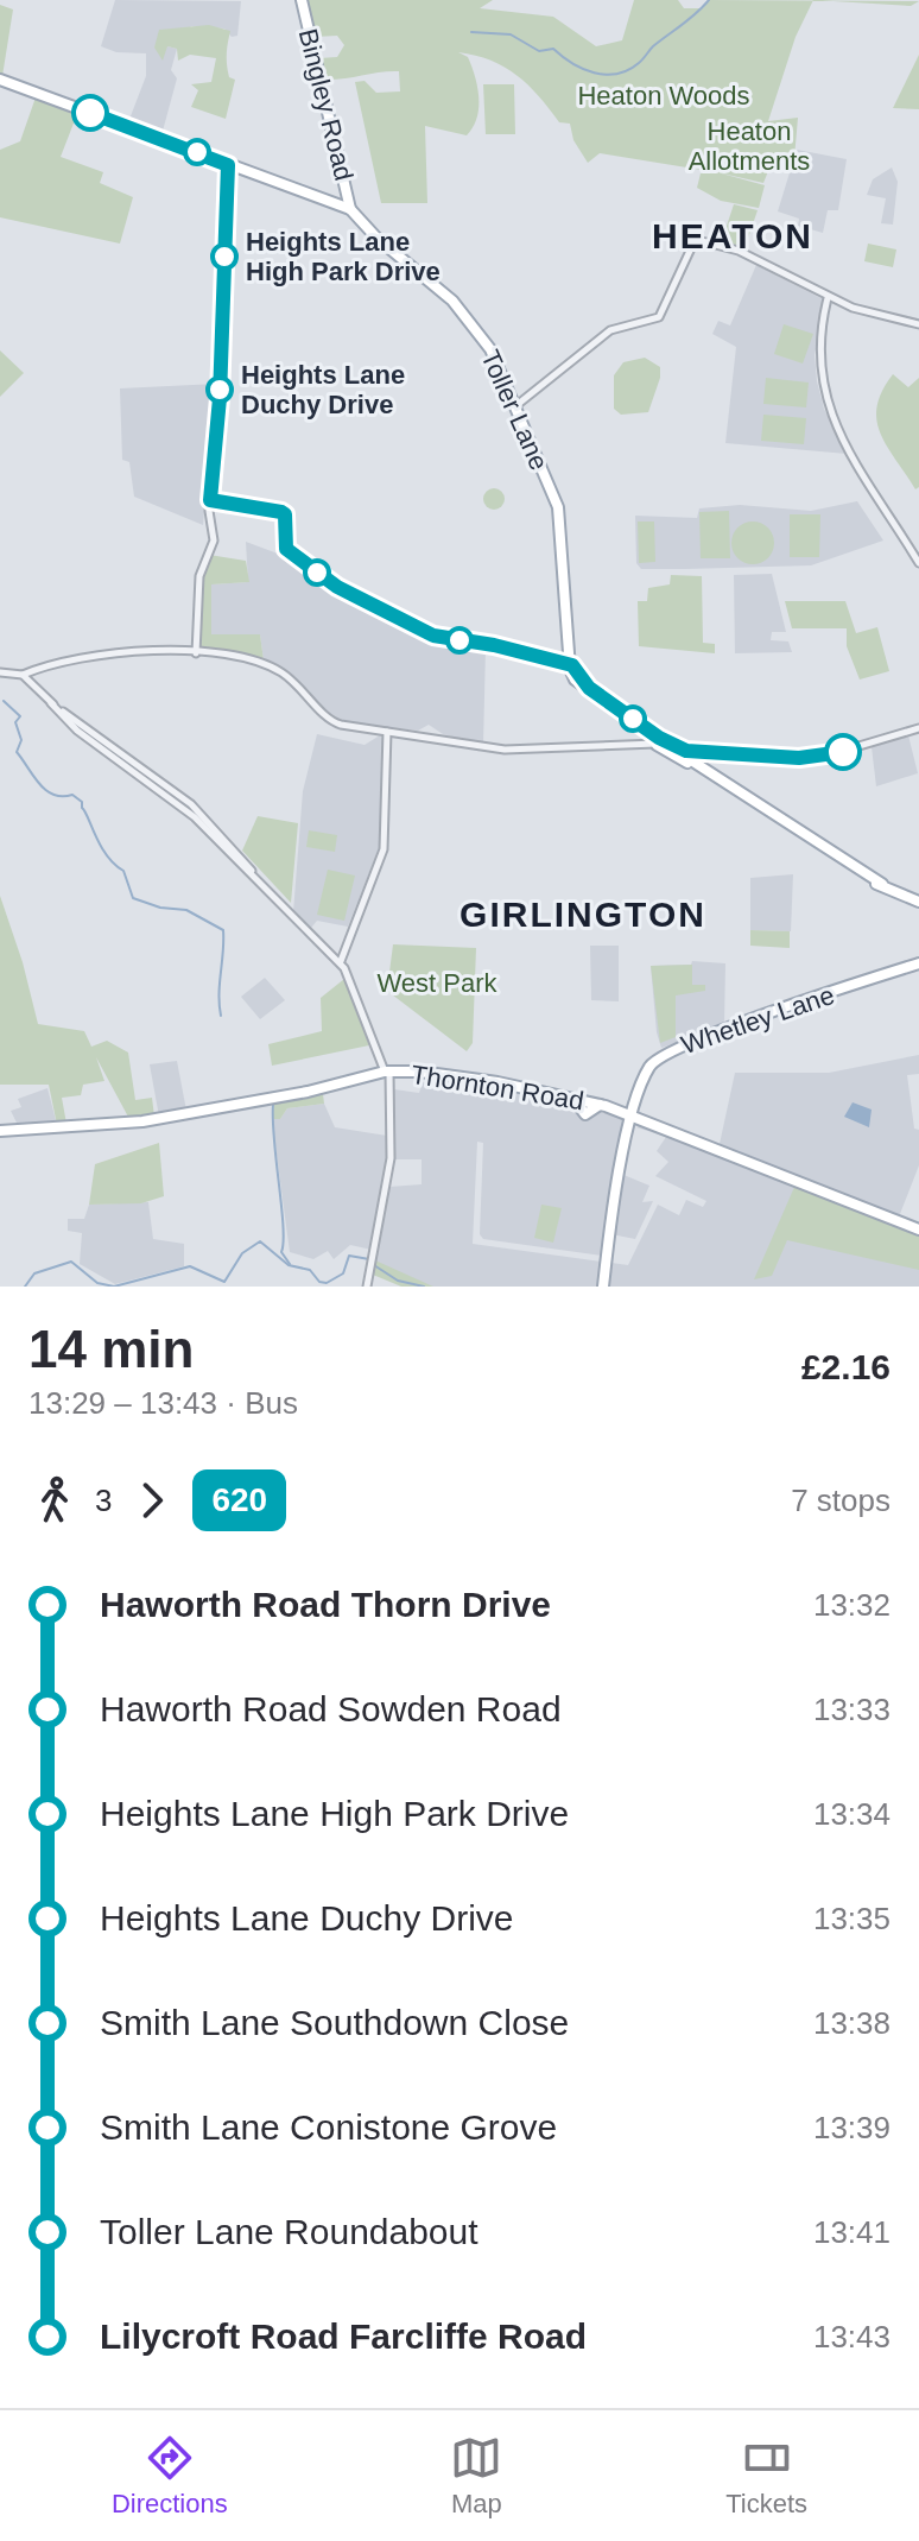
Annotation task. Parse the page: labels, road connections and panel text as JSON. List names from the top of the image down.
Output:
{
  "streets": {
    "main road": [
      "Bingley Road",
      "Toller Lane",
      "Whetley Lane",
      "Thornton Road"
    ]
  },
  "crossings": [
    ["Bingley Road", "Toller Lane"],
    ["Whetley Lane", "Thornton Road"]
  ],
  "districts": ["HEATON", "GIRLINGTON"],
  "parks": ["Heaton Woods", "Heaton Allotments", "West Park"],
  "places": ["Heights Lane High Park Drive", "Heights Lane Duchy Drive"],
  "lines": ["bus line 620"],
  "page": {
    "heading": ["14 min", "13:29 – 13:43 · Bus", "£2.16"],
    "legs": ["3", "620", "7 stops"],
    "list": [
      {
        "name": "Haworth Road Thorn Drive",
        "value": "13:32"
      },
      {
        "name": "Haworth Road Sowden Road",
        "value": "13:33"
      },
      {
        "name": "Heights Lane High Park Drive",
        "value": "13:34"
      },
      {
        "name": "Heights Lane Duchy Drive",
        "value": "13:35"
      },
      {
        "name": "Smith Lane Southdown Close",
        "value": "13:38"
      },
      {
        "name": "Smith Lane Conistone Grove",
        "value": "13:39"
      },
      {
        "name": "Toller Lane Roundabout",
        "value": "13:41"
      },
      {
        "name": "Lilycroft Road Farcliffe Road",
        "value": "13:43"
      }
    ],
    "tabs": ["Directions", "Map", "Tickets"]
  }
}
